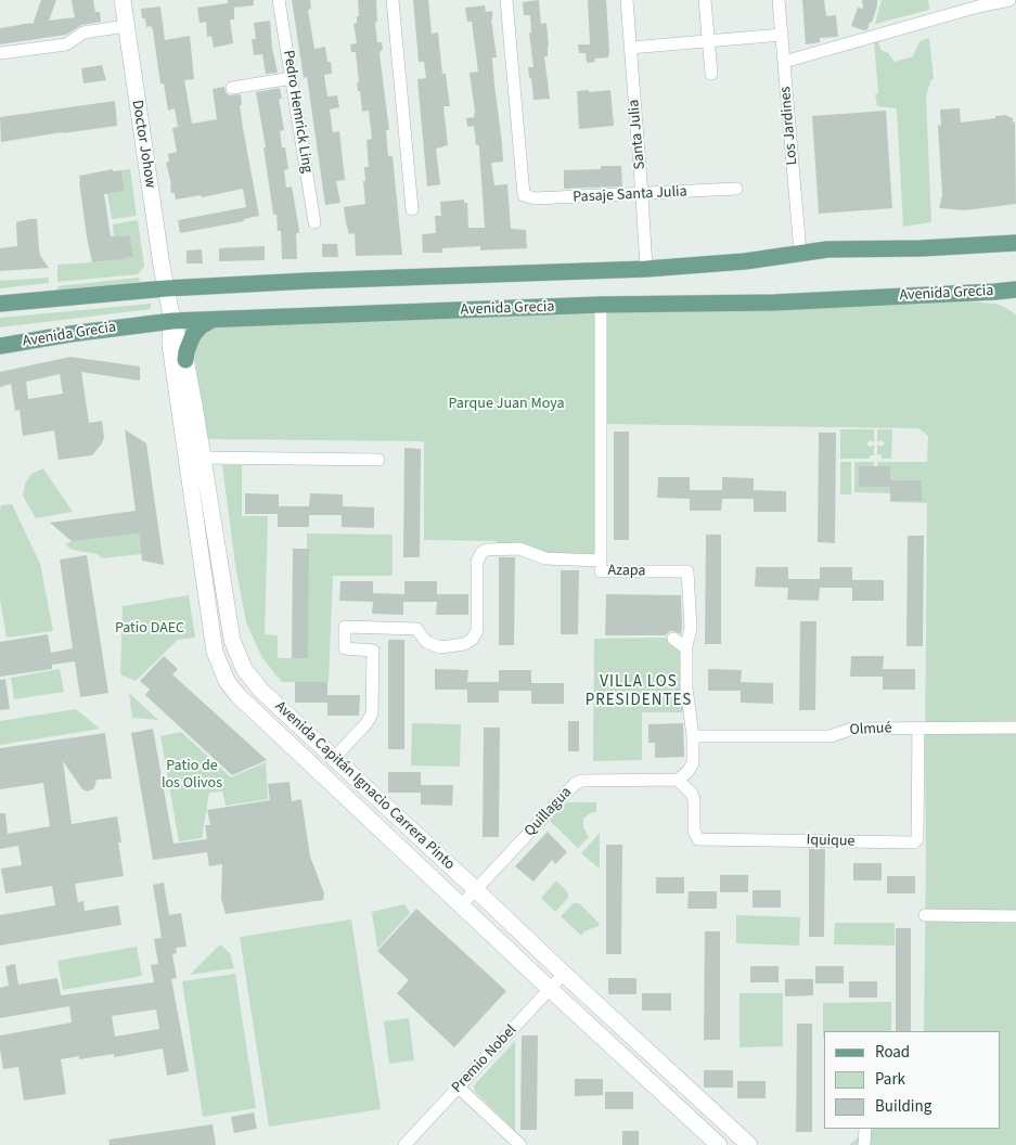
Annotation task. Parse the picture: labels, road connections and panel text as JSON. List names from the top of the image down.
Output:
{
  "streets": {
    "main road": ["Avenida Grecia"],
    "street": [
      "Pedro Hemrick Ling",
      "Los Jardines",
      "Santa Julia",
      "Doctor Johow",
      "Pasaje Santa Julia",
      "Azapa",
      "Olmué",
      "Avenida Capitán Ignacio Carrera Pinto",
      "Quillagua",
      "Iquique",
      "Premio Nobel"
    ]
  },
  "crossings": [
    ["Santa Julia", "Pasaje Santa Julia"],
    ["Doctor Johow", "Avenida Capitán Ignacio Carrera Pinto"],
    ["Avenida Grecia", "Azapa"],
    ["Avenida Grecia", "Avenida Capitán Ignacio Carrera Pinto"],
    ["Azapa", "Olmué"],
    ["Olmué", "Iquique"],
    ["Avenida Capitán Ignacio Carrera Pinto", "Quillagua"],
    ["Avenida Capitán Ignacio Carrera Pinto", "Premio Nobel"],
    ["Quillagua", "Iquique"]
  ],
  "districts": ["VILLA LOS PRESIDENTES"],
  "parks": ["Parque Juan Moya", "Patio DAEC", "Patio de los Olivos"],
  "legend": ["Road", "Park", "Building"]
}
